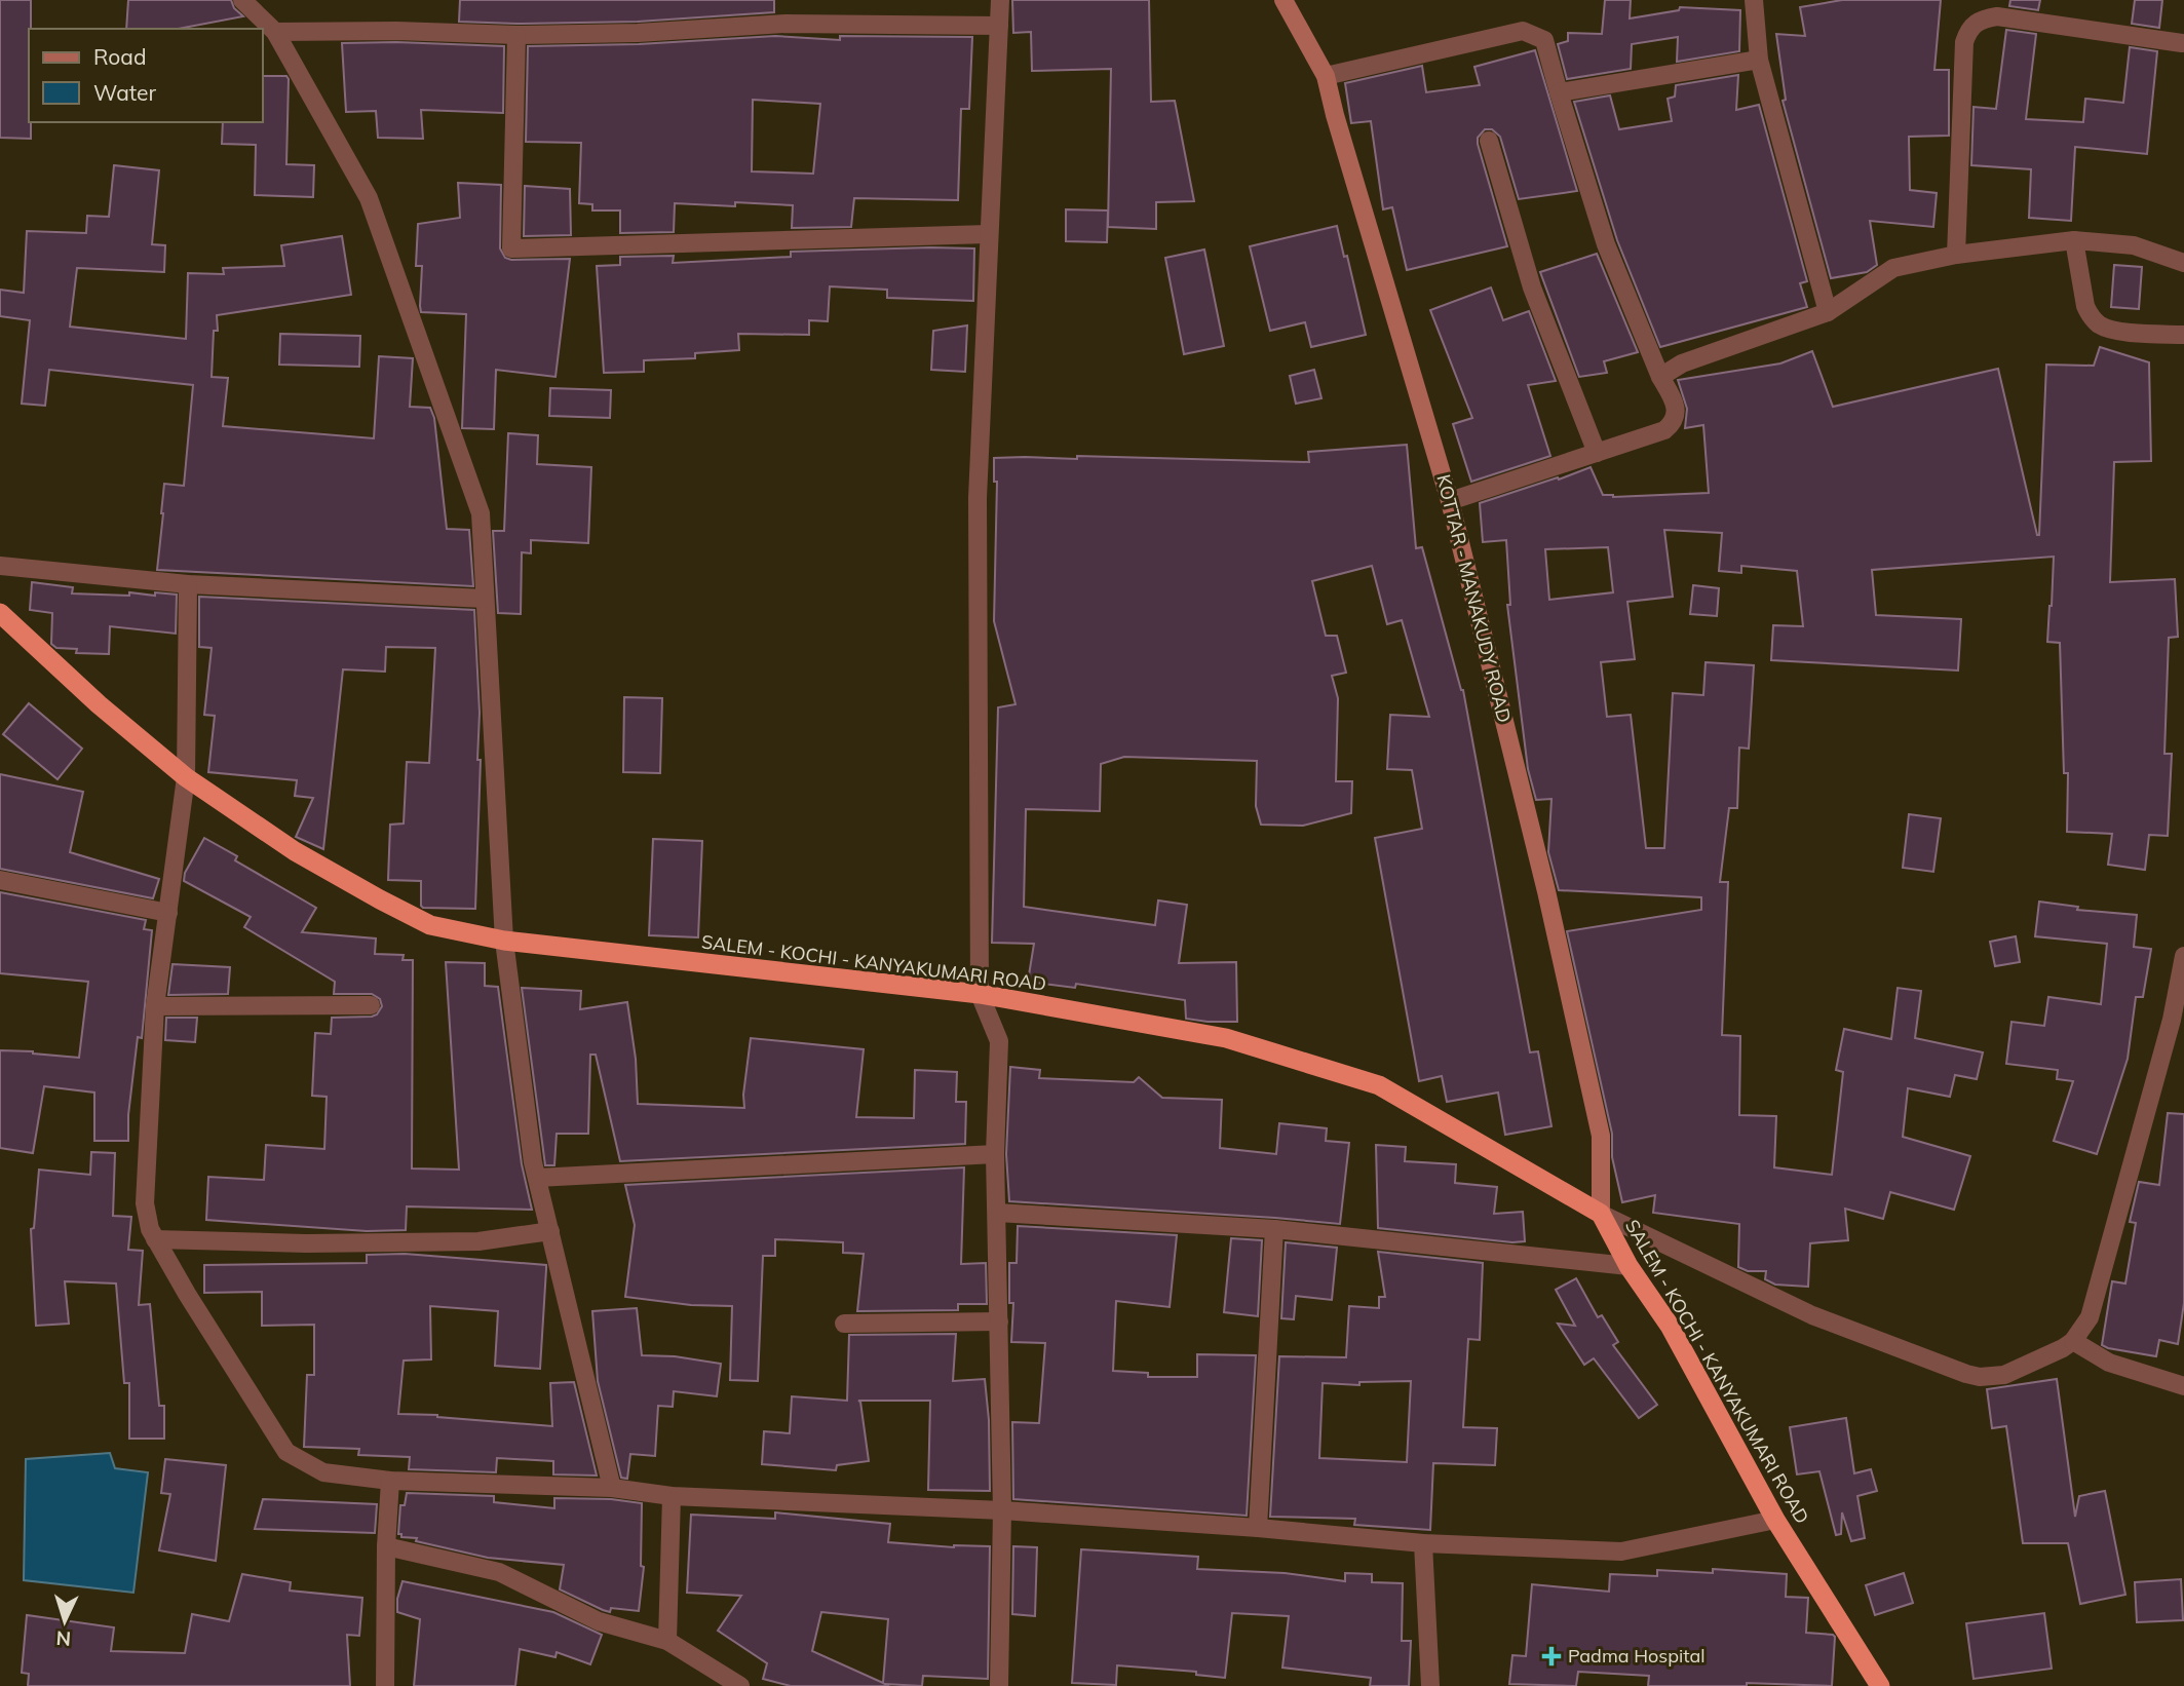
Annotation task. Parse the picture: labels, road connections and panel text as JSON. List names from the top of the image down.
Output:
{
  "streets": {
    "highway": ["SALEM - KOCHI - KANYAKUMARI ROAD"],
    "main road": ["KOTTAR - MANAKUDY ROAD"]
  },
  "crossings": [
    ["KOTTAR - MANAKUDY ROAD", "SALEM - KOCHI - KANYAKUMARI ROAD"]
  ],
  "places": {
    "health": ["Padma Hospital"]
  },
  "legend": ["Road", "Water"],
  "north": "bottom"
}
